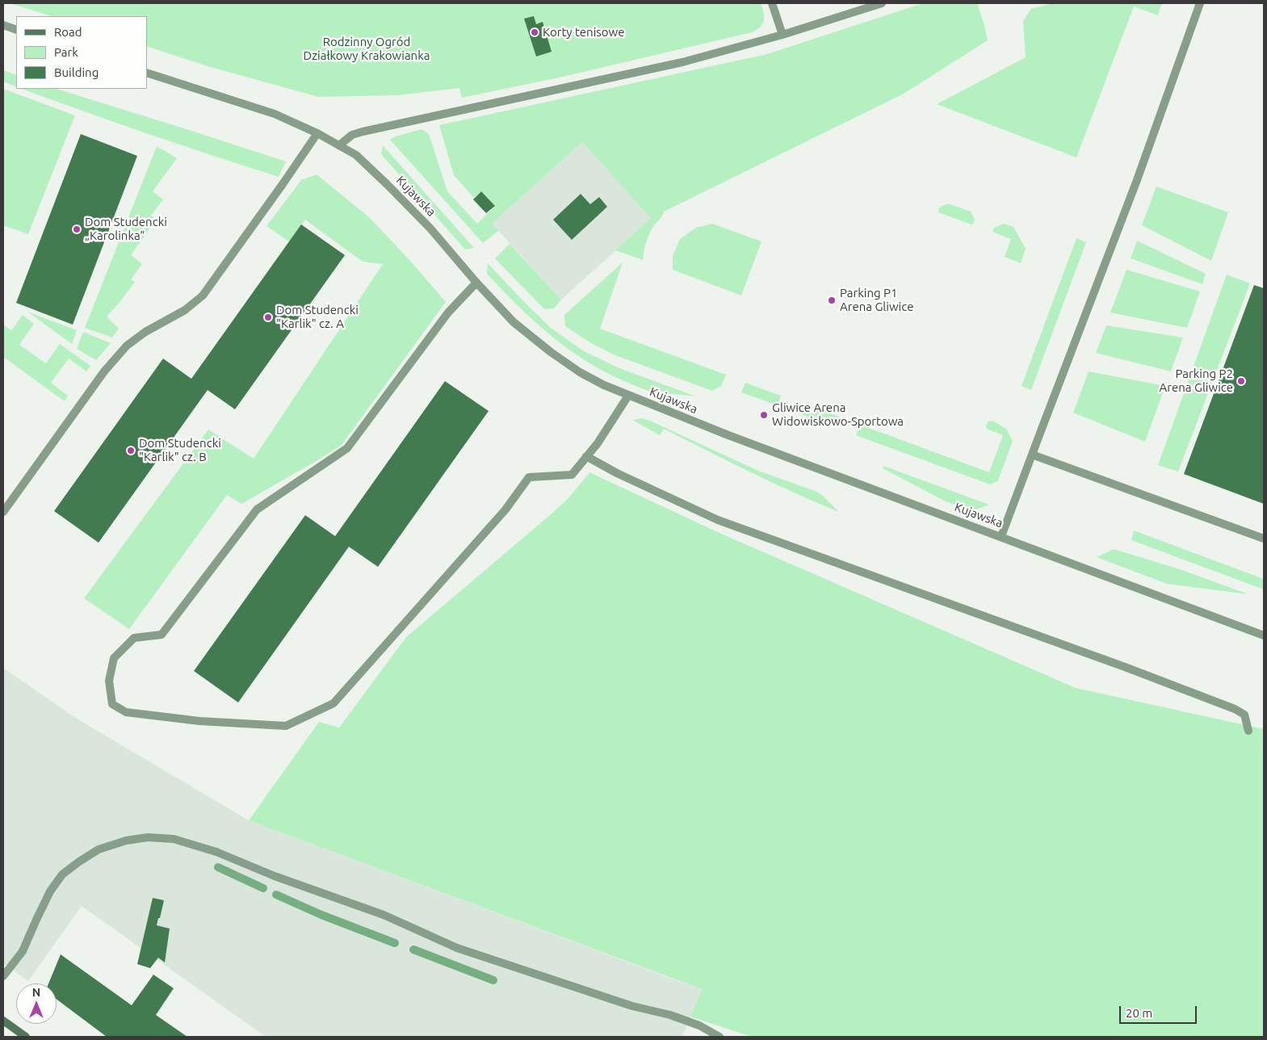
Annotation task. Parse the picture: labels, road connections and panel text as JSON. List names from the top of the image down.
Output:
{
  "streets": {
    "street": ["Kujawska"]
  },
  "parks": ["Rodzinny Ogród Działkowy Krakowianka"],
  "places": [
    "Korty tenisowe",
    "Dom Studencki „Karolinka”",
    "Parking P1 Arena Gliwice",
    "Dom Studencki \"Karlik\" cz. A",
    "Parking P2 Arena Gliwice",
    "Gliwice Arena Widowiskowo-Sportowa",
    "Dom Studencki \"Karlik\" cz. B"
  ],
  "legend": ["Road", "Park", "Building"],
  "scale_bar": "20 m",
  "north": "top"
}
